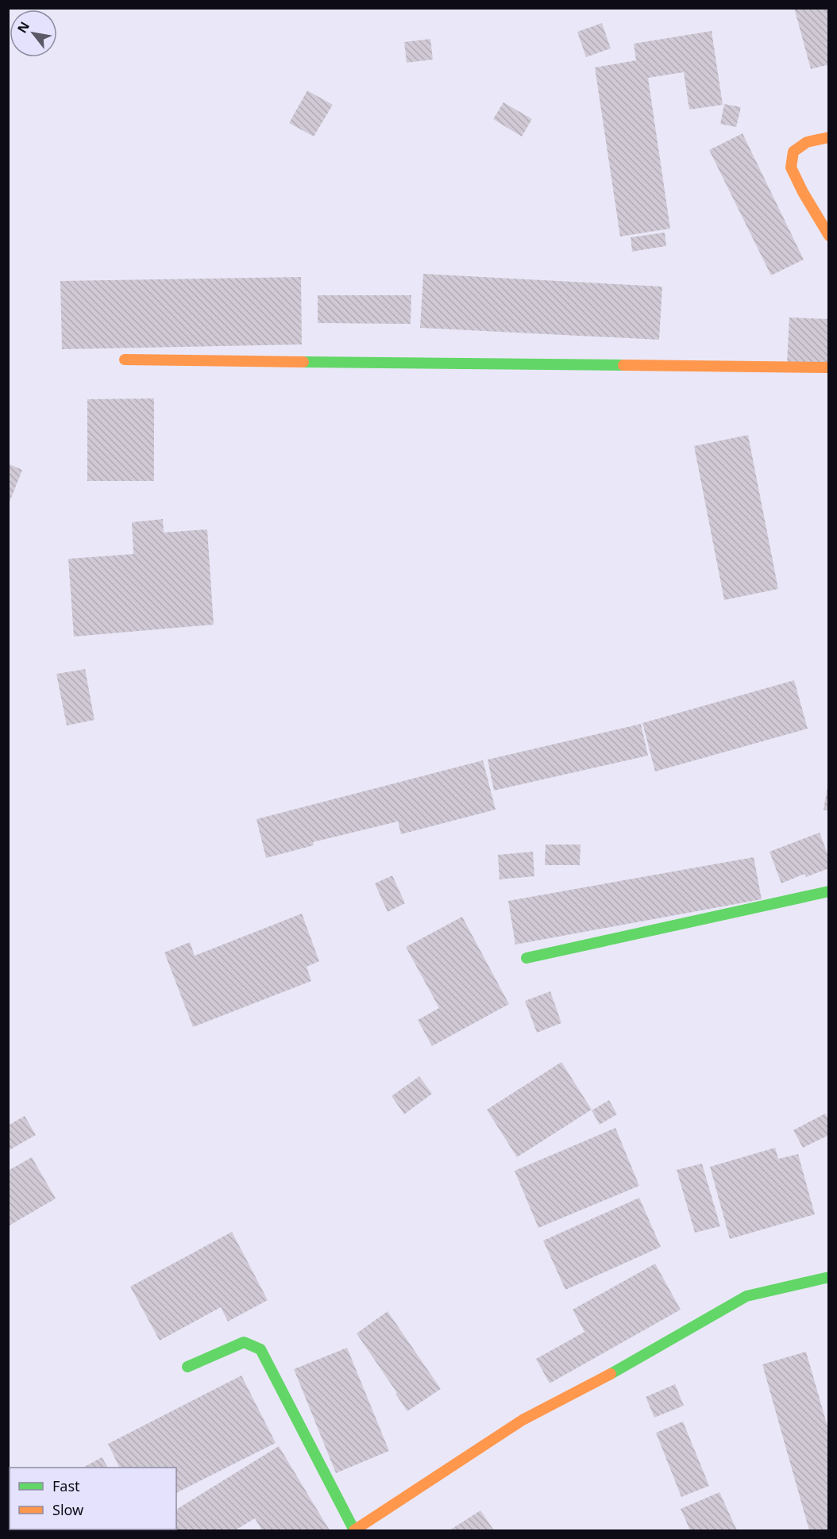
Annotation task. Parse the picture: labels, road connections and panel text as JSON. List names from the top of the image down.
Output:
{
  "legend": ["Fast", "Slow"],
  "north": "top left"
}
